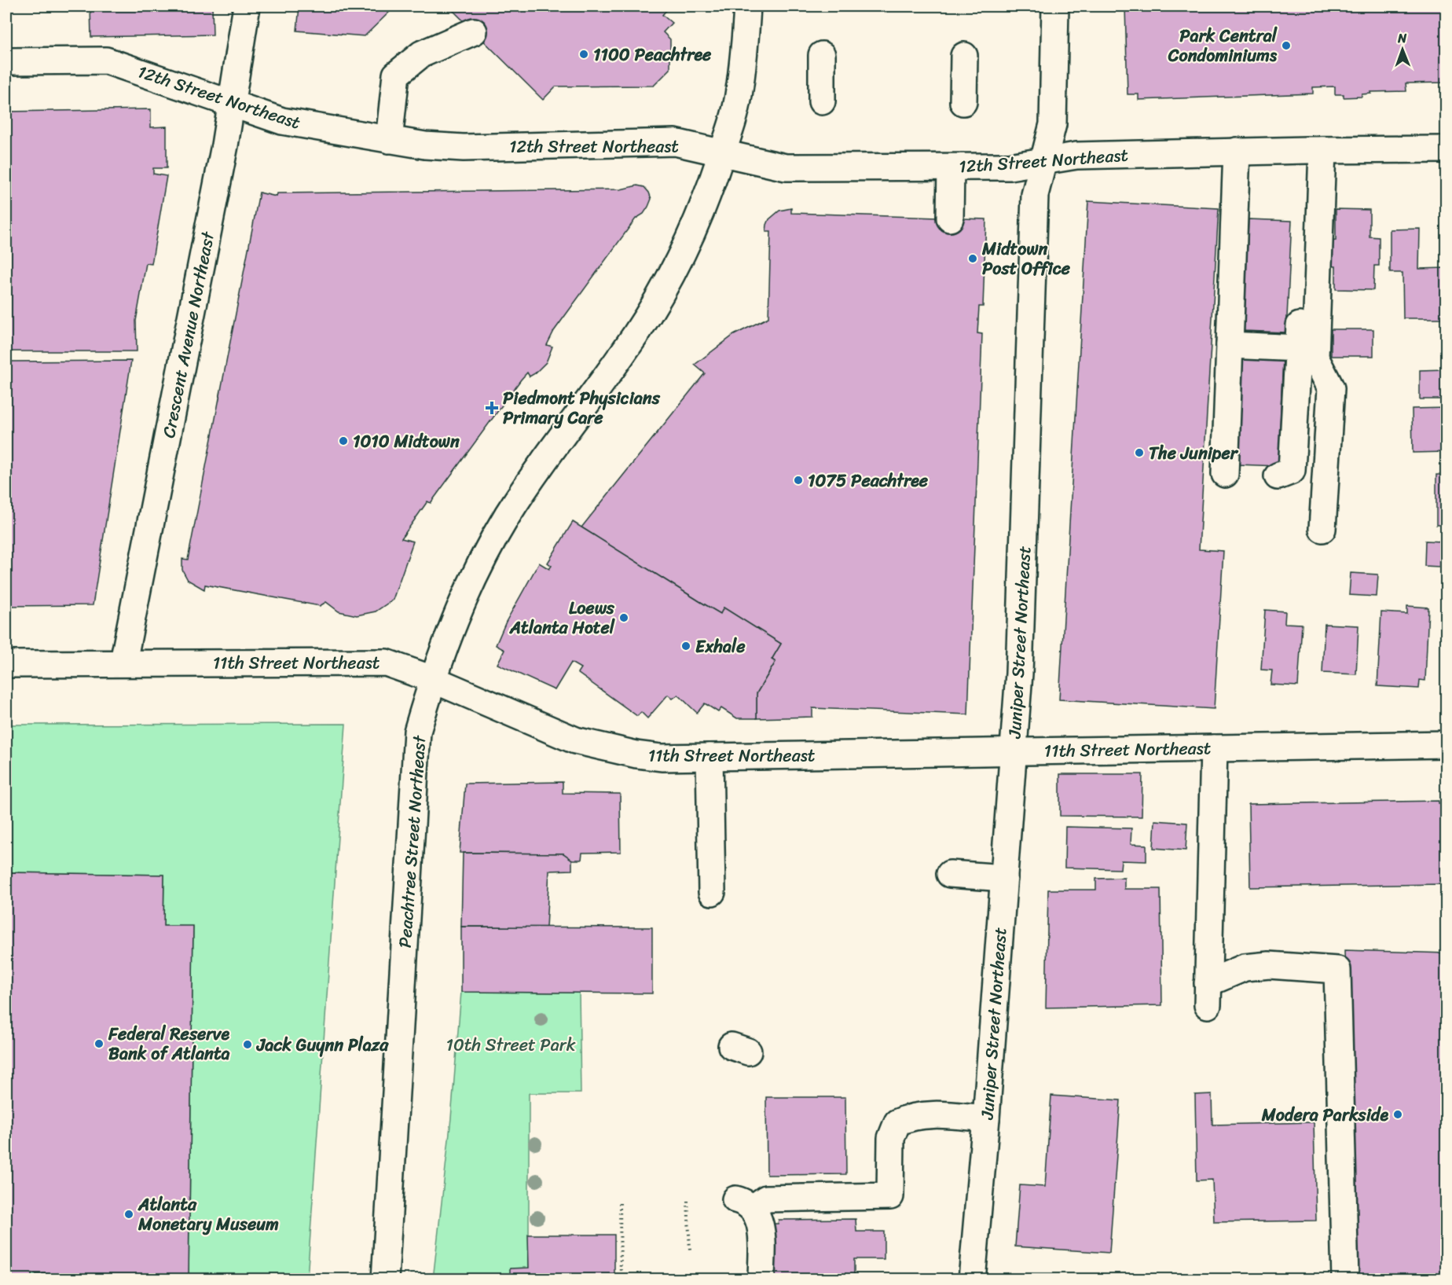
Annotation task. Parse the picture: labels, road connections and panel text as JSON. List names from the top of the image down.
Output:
{
  "streets": {
    "street": [
      "12th Street Northeast",
      "Crescent Avenue Northeast",
      "Juniper Street Northeast",
      "11th Street Northeast",
      "Peachtree Street Northeast"
    ]
  },
  "crossings": [
    ["12th Street Northeast", "Crescent Avenue Northeast"],
    ["12th Street Northeast", "Juniper Street Northeast"],
    ["12th Street Northeast", "Peachtree Street Northeast"],
    ["Crescent Avenue Northeast", "11th Street Northeast"],
    ["Juniper Street Northeast", "11th Street Northeast"],
    ["11th Street Northeast", "Peachtree Street Northeast"]
  ],
  "parks": ["10th Street Park"],
  "places": {
    "other": [
      "Park Central Condominiums",
      "1100 Peachtree",
      "Midtown Post Office",
      "1010 Midtown",
      "The Juniper",
      "1075 Peachtree",
      "Loews Atlanta Hotel",
      "Exhale",
      "Federal Reserve Bank of Atlanta",
      "Jack Guynn Plaza",
      "Modera Parkside",
      "Atlanta Monetary Museum"
    ],
    "health": ["Piedmont Physicians Primary Care"]
  },
  "north": "top"
}
